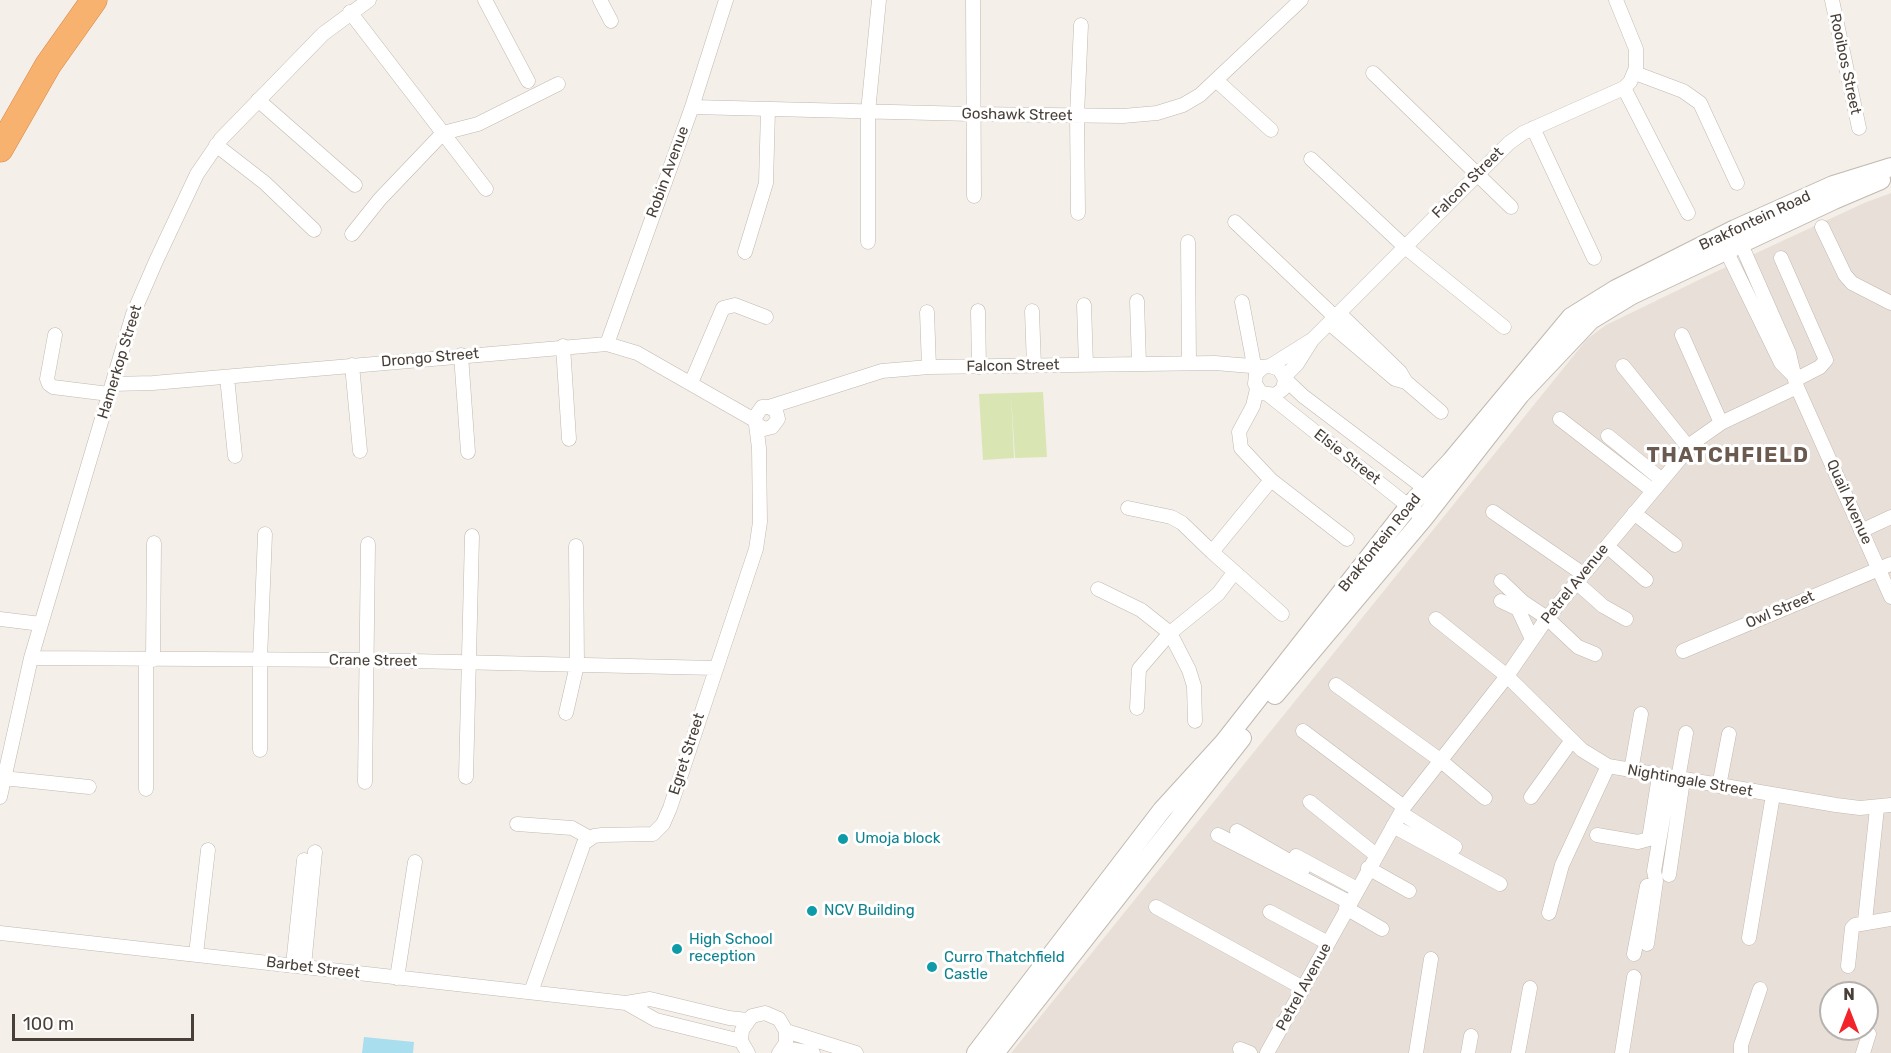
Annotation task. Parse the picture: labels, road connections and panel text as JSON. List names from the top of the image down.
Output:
{
  "streets": {
    "street": [
      "Rooibos Street",
      "Goshawk Street",
      "Robin Avenue",
      "Falcon Street",
      "Brakfontein Road",
      "Drongo Street",
      "Hamerkop Street",
      "Elsie Street",
      "Quail Avenue",
      "Petrel Avenue",
      "Owl Street",
      "Crane Street",
      "Egret Street",
      "Nightingale Street",
      "Barbet Street"
    ]
  },
  "crossings": [
    ["Goshawk Street", "Robin Avenue"],
    ["Robin Avenue", "Drongo Street"],
    ["Falcon Street", "Drongo Street"],
    ["Falcon Street", "Elsie Street"],
    ["Falcon Street", "Egret Street"],
    ["Brakfontein Road", "Elsie Street"],
    ["Brakfontein Road", "Quail Avenue"],
    ["Drongo Street", "Hamerkop Street"],
    ["Drongo Street", "Egret Street"],
    ["Hamerkop Street", "Crane Street"],
    ["Quail Avenue", "Petrel Avenue"],
    ["Quail Avenue", "Owl Street"],
    ["Petrel Avenue", "Nightingale Street"],
    ["Crane Street", "Egret Street"]
  ],
  "districts": ["THATCHFIELD"],
  "places": [
    "Umoja block",
    "NCV Building",
    "High School reception",
    "Curro Thatchfield Castle"
  ],
  "scale_bar": "100 m",
  "north": "top"
}
